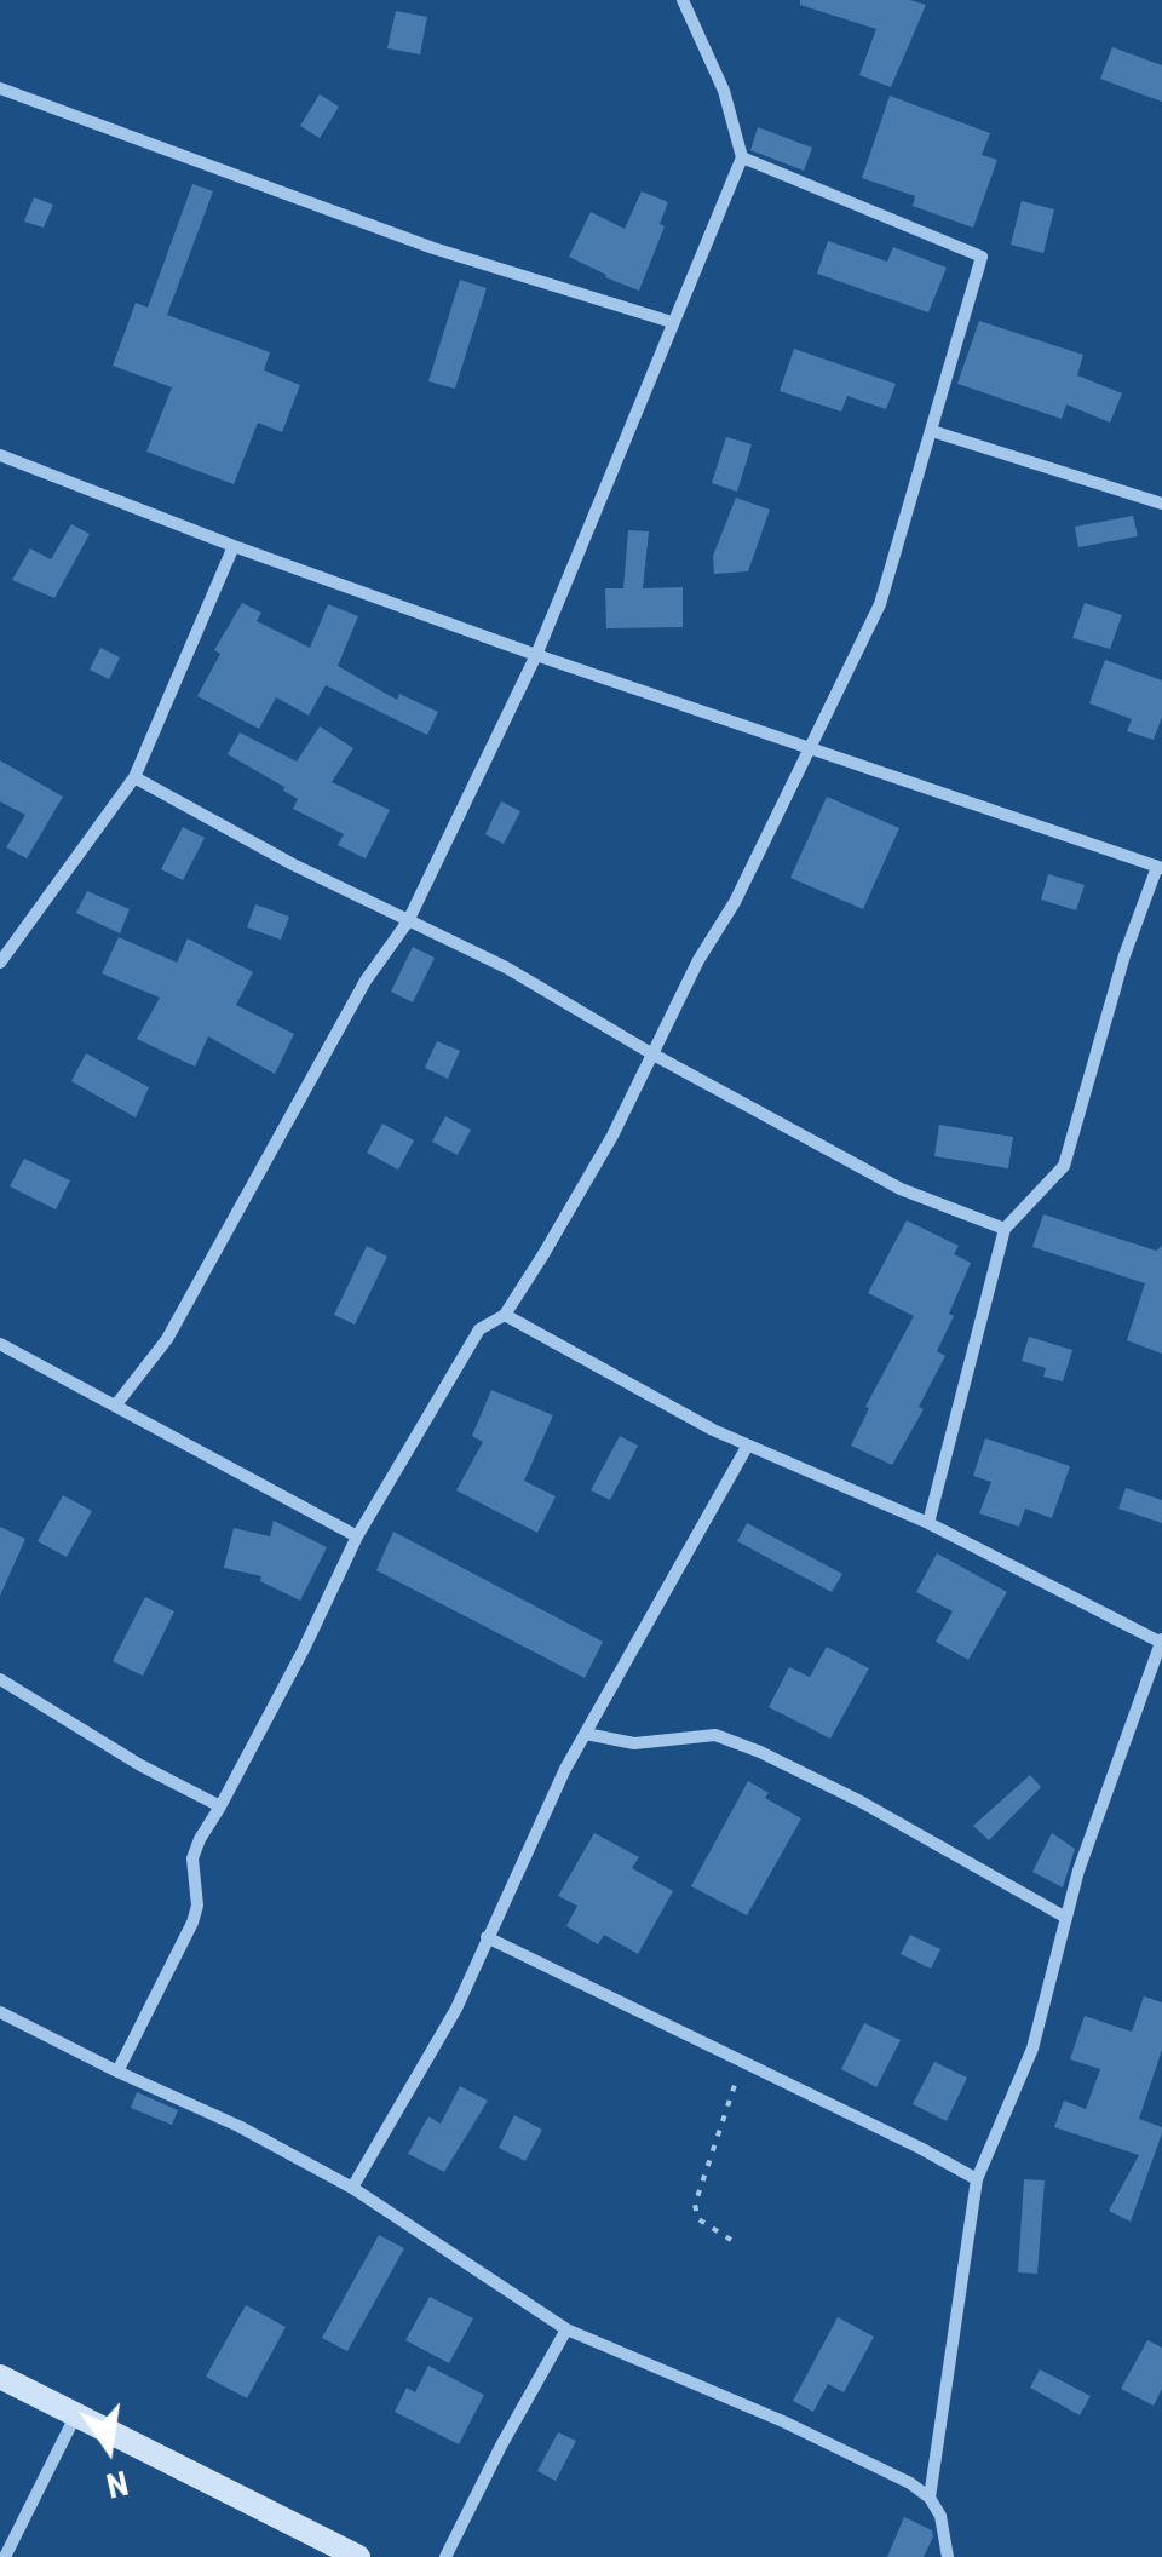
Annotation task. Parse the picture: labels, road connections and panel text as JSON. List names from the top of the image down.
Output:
{
  "north": "bottom"
}
